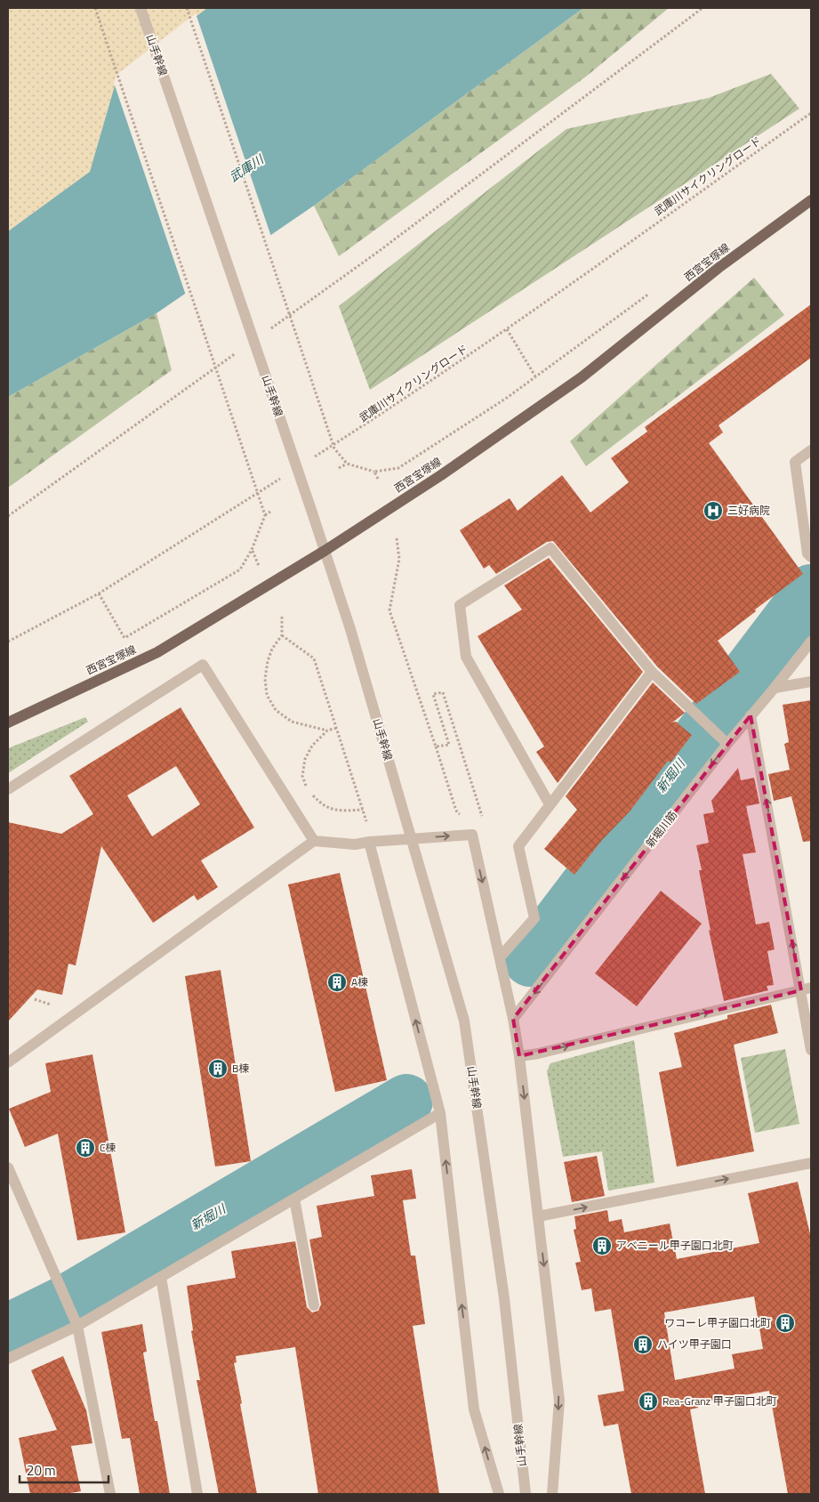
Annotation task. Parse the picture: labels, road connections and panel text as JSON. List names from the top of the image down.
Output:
{
  "streets": {
    "main road": ["西宮宝塚線"],
    "street": ["山手幹線", "新堀川筋"],
    "path": ["武庫川サイクリングロード"]
  },
  "crossings": [
    ["山手幹線", "西宮宝塚線"]
  ],
  "one_way": ["新堀川筋"],
  "water": ["武庫川", "新堀川"],
  "places": {
    "hospital": ["三好病院"],
    "building": [
      "A棟",
      "B棟",
      "C棟",
      "アベニール甲子園口北町",
      "ワコーレ甲子園口北町",
      "ハイツ甲子園口",
      "Rea-Granz 甲子園口北町"
    ]
  },
  "scale_bar": "20 m"
}
